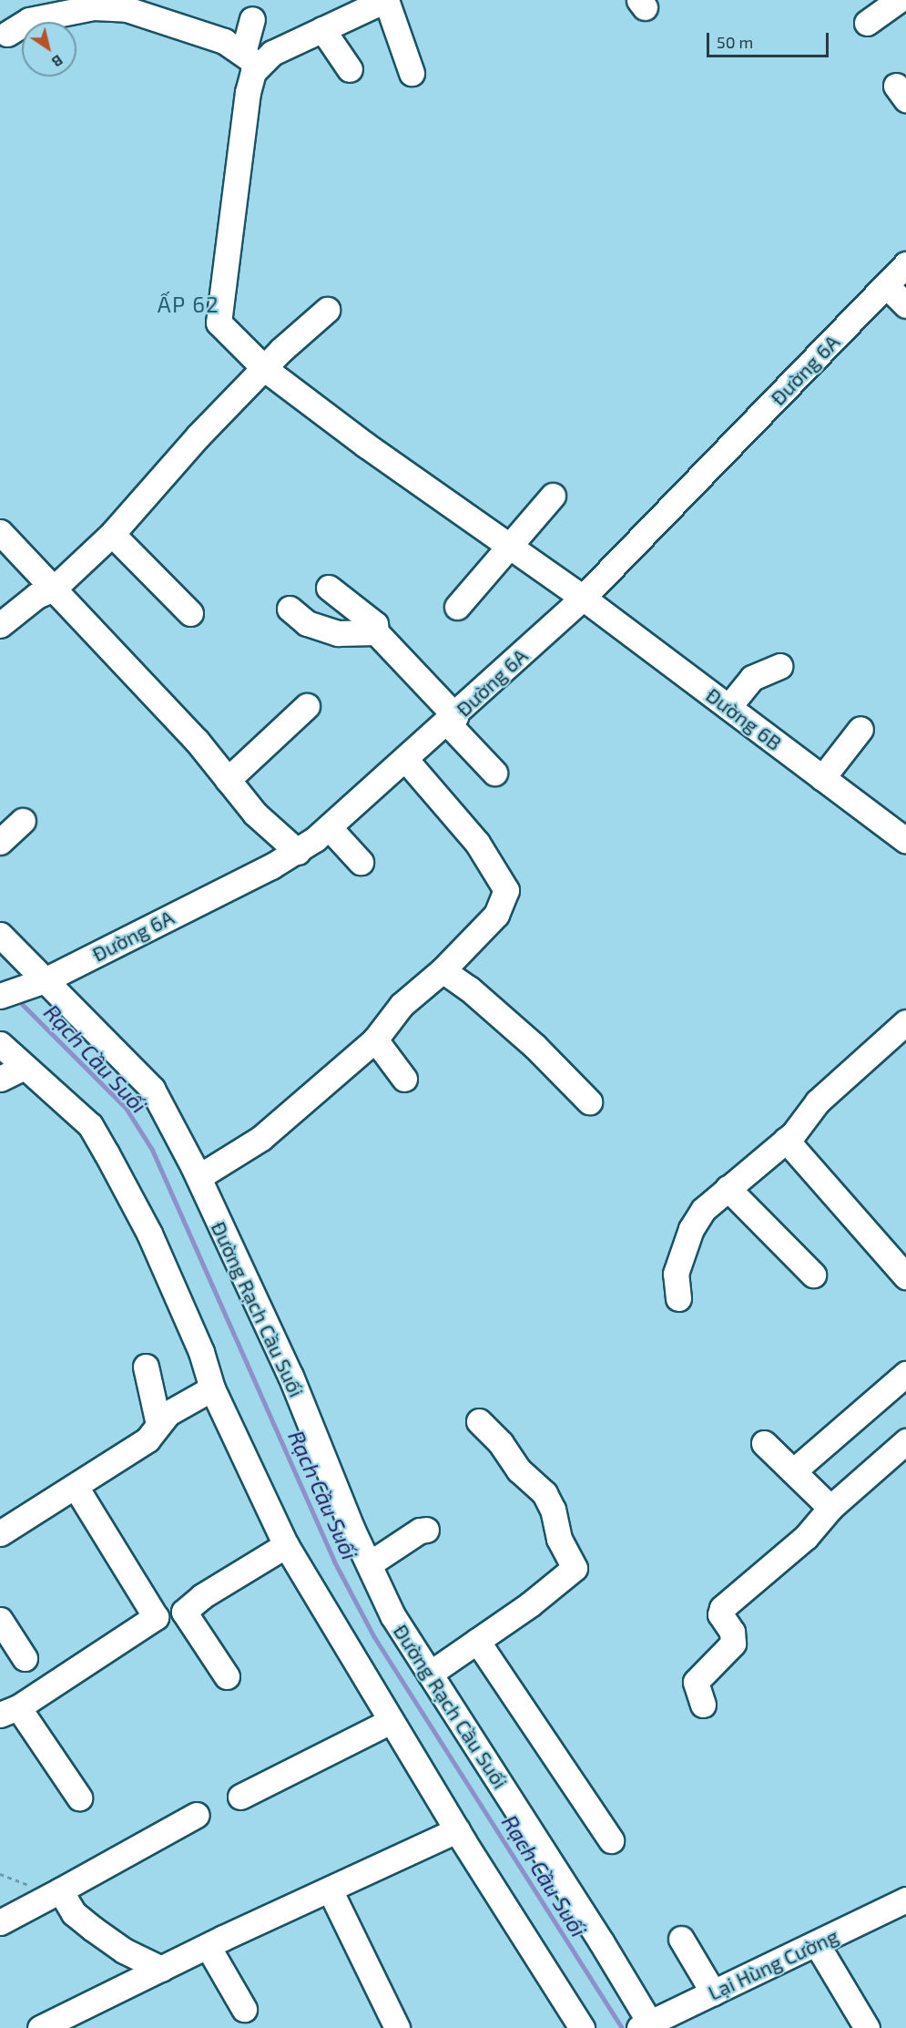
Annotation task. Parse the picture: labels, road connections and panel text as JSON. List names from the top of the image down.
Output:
{
  "streets": {
    "street": [
      "Đường 6A",
      "Đường 6B",
      "Đường Rạch Cầu Suối",
      "Lại Hùng Cường"
    ]
  },
  "crossings": [
    ["Đường 6A", "Đường 6B"],
    ["Đường 6A", "Đường Rạch Cầu Suối"],
    ["Đường Rạch Cầu Suối", "Lại Hùng Cường"]
  ],
  "districts": ["ẤP 62"],
  "water": ["Rạch Cầu Suối"],
  "scale_bar": "50 m",
  "north": "bottom right"
}
